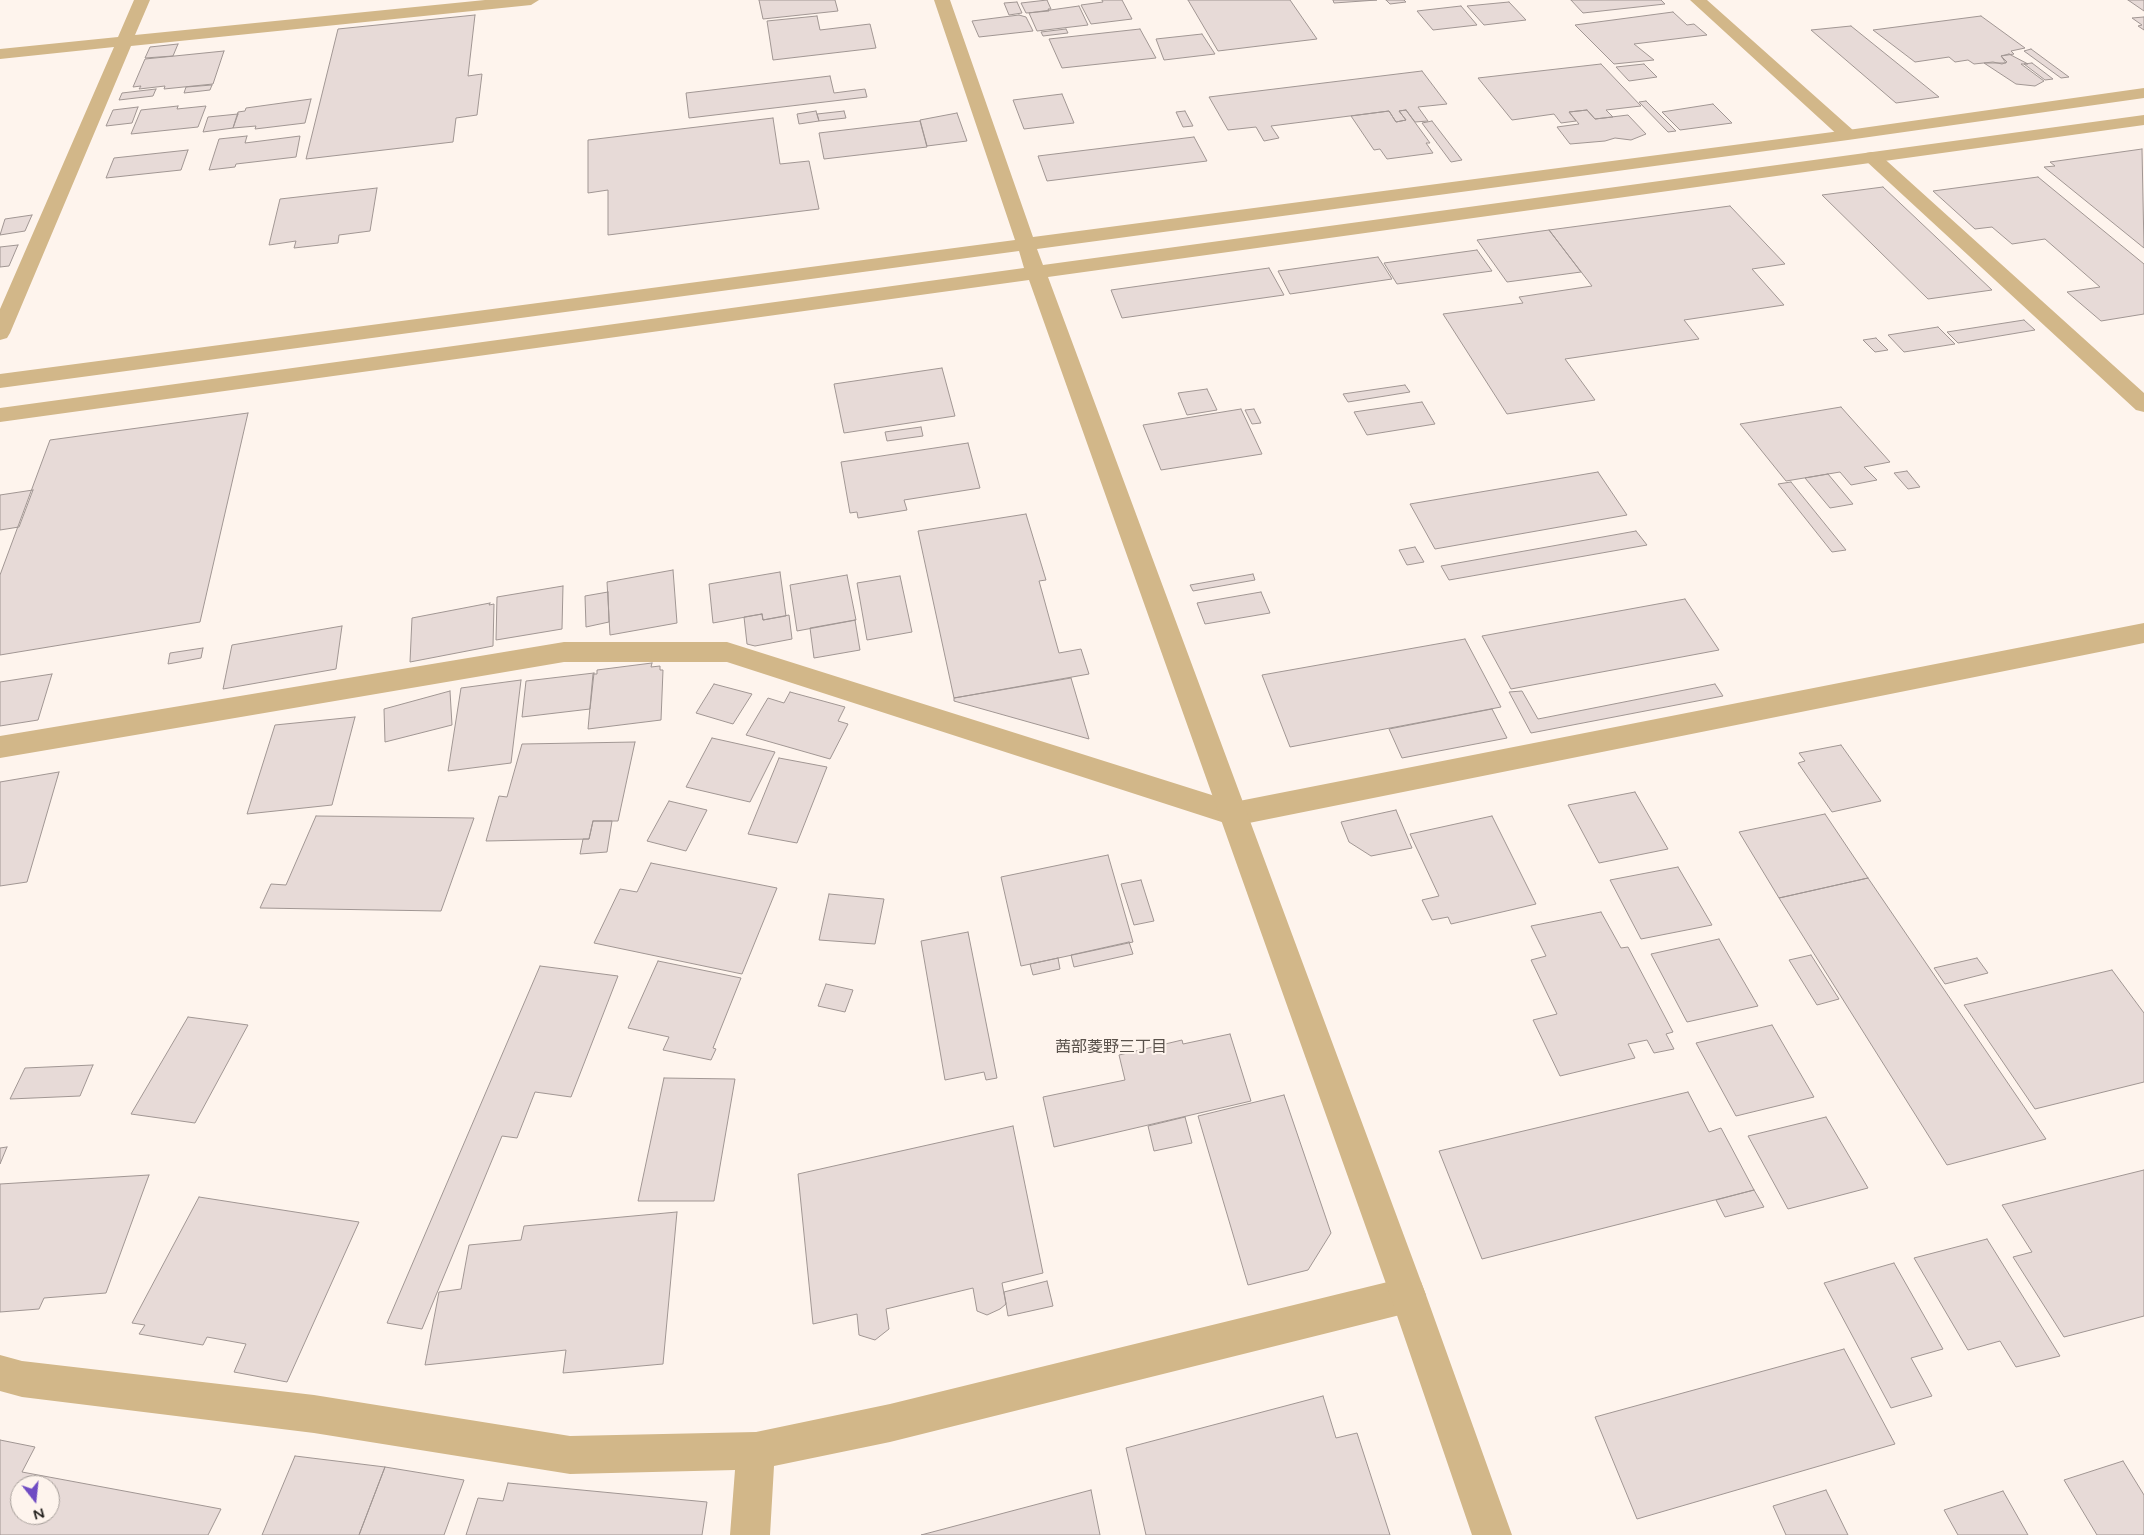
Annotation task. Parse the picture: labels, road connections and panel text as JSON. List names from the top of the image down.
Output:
{
  "districts": ["茜部菱野三丁目"],
  "north": "bottom"
}
